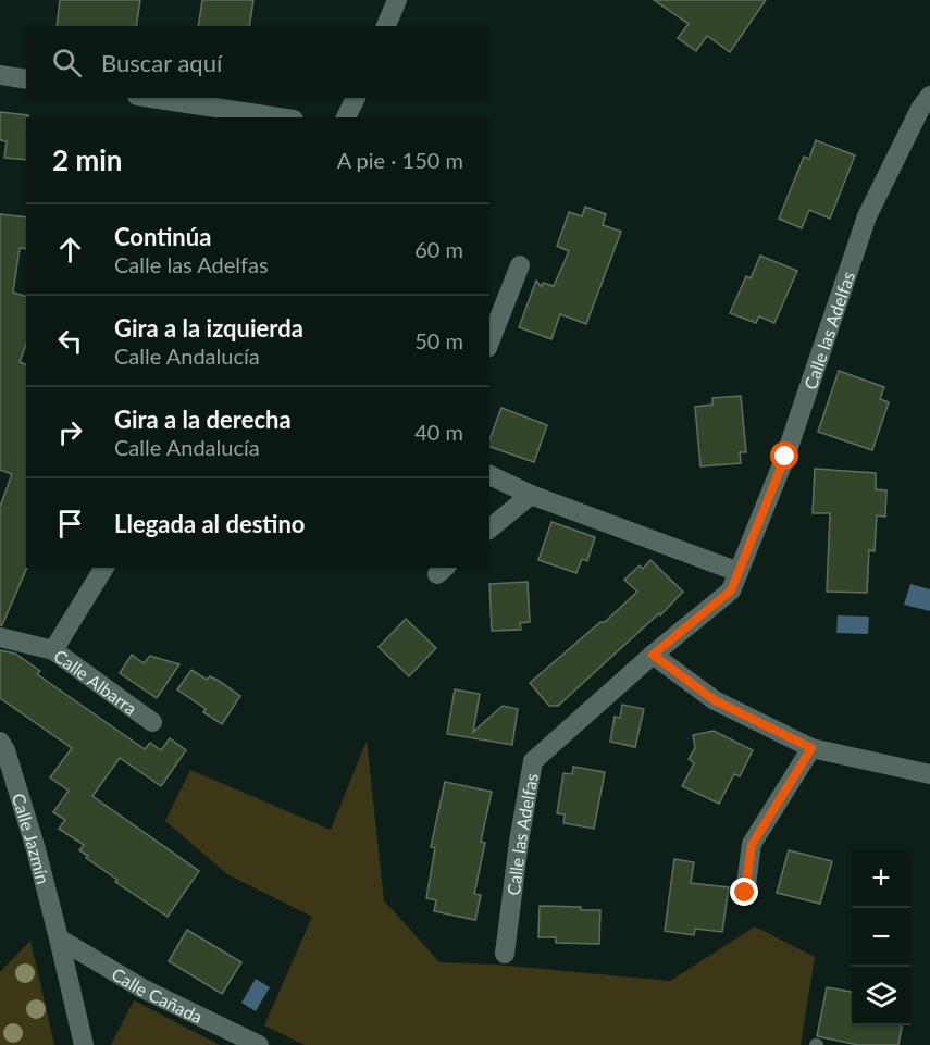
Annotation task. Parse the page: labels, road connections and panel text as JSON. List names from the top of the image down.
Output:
{
  "streets": {
    "street": [
      "Calle las Adelfas",
      "Calle Albarra",
      "Calle Jazmín",
      "Calle Cañada"
    ]
  },
  "crossings": [
    ["Calle Jazmín", "Calle Cañada"]
  ],
  "page": {
    "search": "Buscar aquí",
    "heading": ["2 min", "A pie · 150 m"],
    "list": [
      ["Continúa", "Calle las Adelfas", "60 m"],
      ["Gira a la izquierda", "Calle Andalucía", "50 m"],
      ["Gira a la derecha", "Calle Andalucía", "40 m"],
      "Llegada al destino"
    ],
    "map_buttons": ["+", "−"]
  }
}
